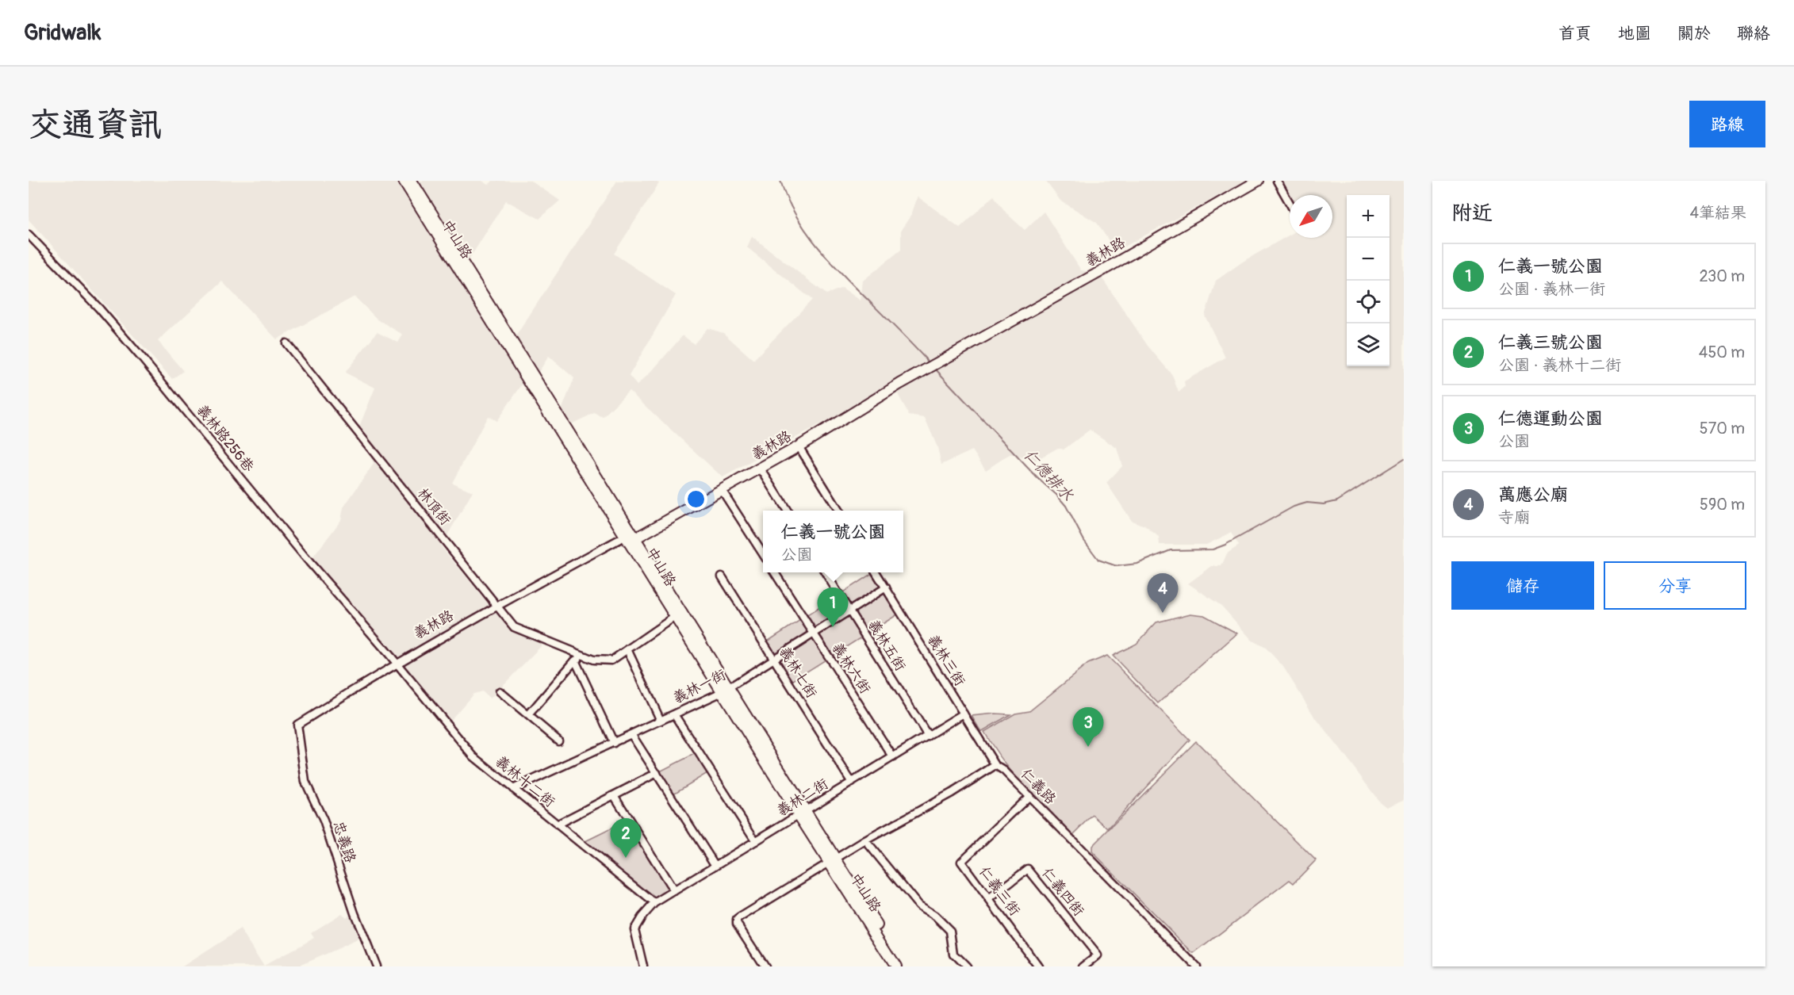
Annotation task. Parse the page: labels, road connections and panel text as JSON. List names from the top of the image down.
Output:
{
  "streets": {
    "main road": ["中山路", "義林路"],
    "street": [
      "義林路256巷",
      "林頂街",
      "義林五街",
      "義林三街",
      "義林六街",
      "義林七街",
      "義林一街",
      "義林十二街",
      "仁義路",
      "義林二街",
      "忠義路",
      "仁義三街",
      "仁義四街"
    ]
  },
  "crossings": [
    ["中山路", "義林路"],
    ["中山路", "林頂街"],
    ["中山路", "義林一街"],
    ["中山路", "義林二街"],
    ["義林路", "義林路256巷"],
    ["義林路", "林頂街"],
    ["義林路", "義林十二街"],
    ["義林路", "忠義路"],
    ["義林路256巷", "義林十二街"],
    ["義林五街", "義林一街"],
    ["義林五街", "義林二街"],
    ["義林三街", "義林一街"],
    ["義林三街", "仁義路"],
    ["義林三街", "義林二街"],
    ["義林六街", "義林一街"],
    ["義林六街", "義林二街"],
    ["義林七街", "義林一街"],
    ["義林七街", "義林二街"],
    ["義林一街", "義林十二街"],
    ["義林十二街", "義林二街"],
    ["仁義路", "仁義三街"],
    ["仁義三街", "仁義四街"]
  ],
  "water": ["仁德排水"],
  "north": "bottom left",
  "page": {
    "header": "Gridwalk",
    "nav": [
      "首頁",
      "地圖",
      "關於",
      "聯絡"
    ],
    "buttons": [
      "路線",
      ["儲存", "分享"]
    ],
    "title": "交通資訊",
    "heading": ["附近", "4筆結果"],
    "map_buttons": ["+", "−"],
    "list": [
      {
        "mark": "1",
        "name": "仁義一號公園",
        "note": "公園 · 義林一街",
        "value": "230 m"
      },
      {
        "mark": "2",
        "name": "仁義三號公園",
        "note": "公園 · 義林十二街",
        "value": "450 m"
      },
      {
        "mark": "3",
        "name": "仁德運動公園",
        "note": "公園",
        "value": "570 m"
      },
      {
        "mark": "4",
        "name": "萬應公廟",
        "note": "寺廟",
        "value": "590 m"
      }
    ],
    "popup": ["仁義一號公園", "公園"],
    "pins": [
      "4",
      "1",
      "3",
      "2"
    ]
  }
}
